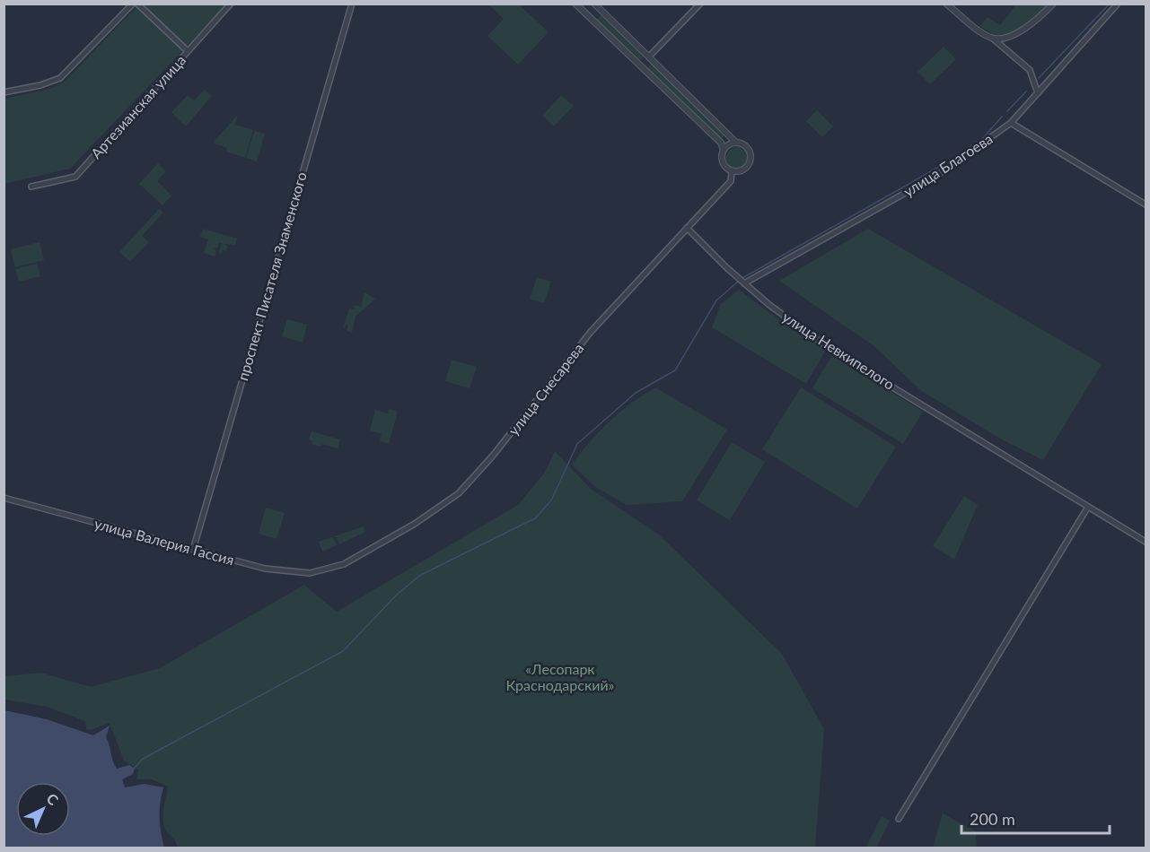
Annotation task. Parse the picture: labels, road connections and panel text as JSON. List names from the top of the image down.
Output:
{
  "streets": {
    "street": [
      "Артезианская улица",
      "улица Благоева",
      "проспект Писателя Знаменского",
      "улица Невкипелого",
      "улица Снесарева",
      "улица Валерия Гассия"
    ]
  },
  "crossings": [
    ["улица Благоева", "улица Невкипелого"],
    ["проспект Писателя Знаменского", "улица Валерия Гассия"],
    ["улица Невкипелого", "улица Снесарева"],
    ["улица Снесарева", "улица Валерия Гассия"]
  ],
  "parks": ["«Лесопарк Краснодарский»"],
  "scale_bar": "200 m",
  "north": "top right"
}
